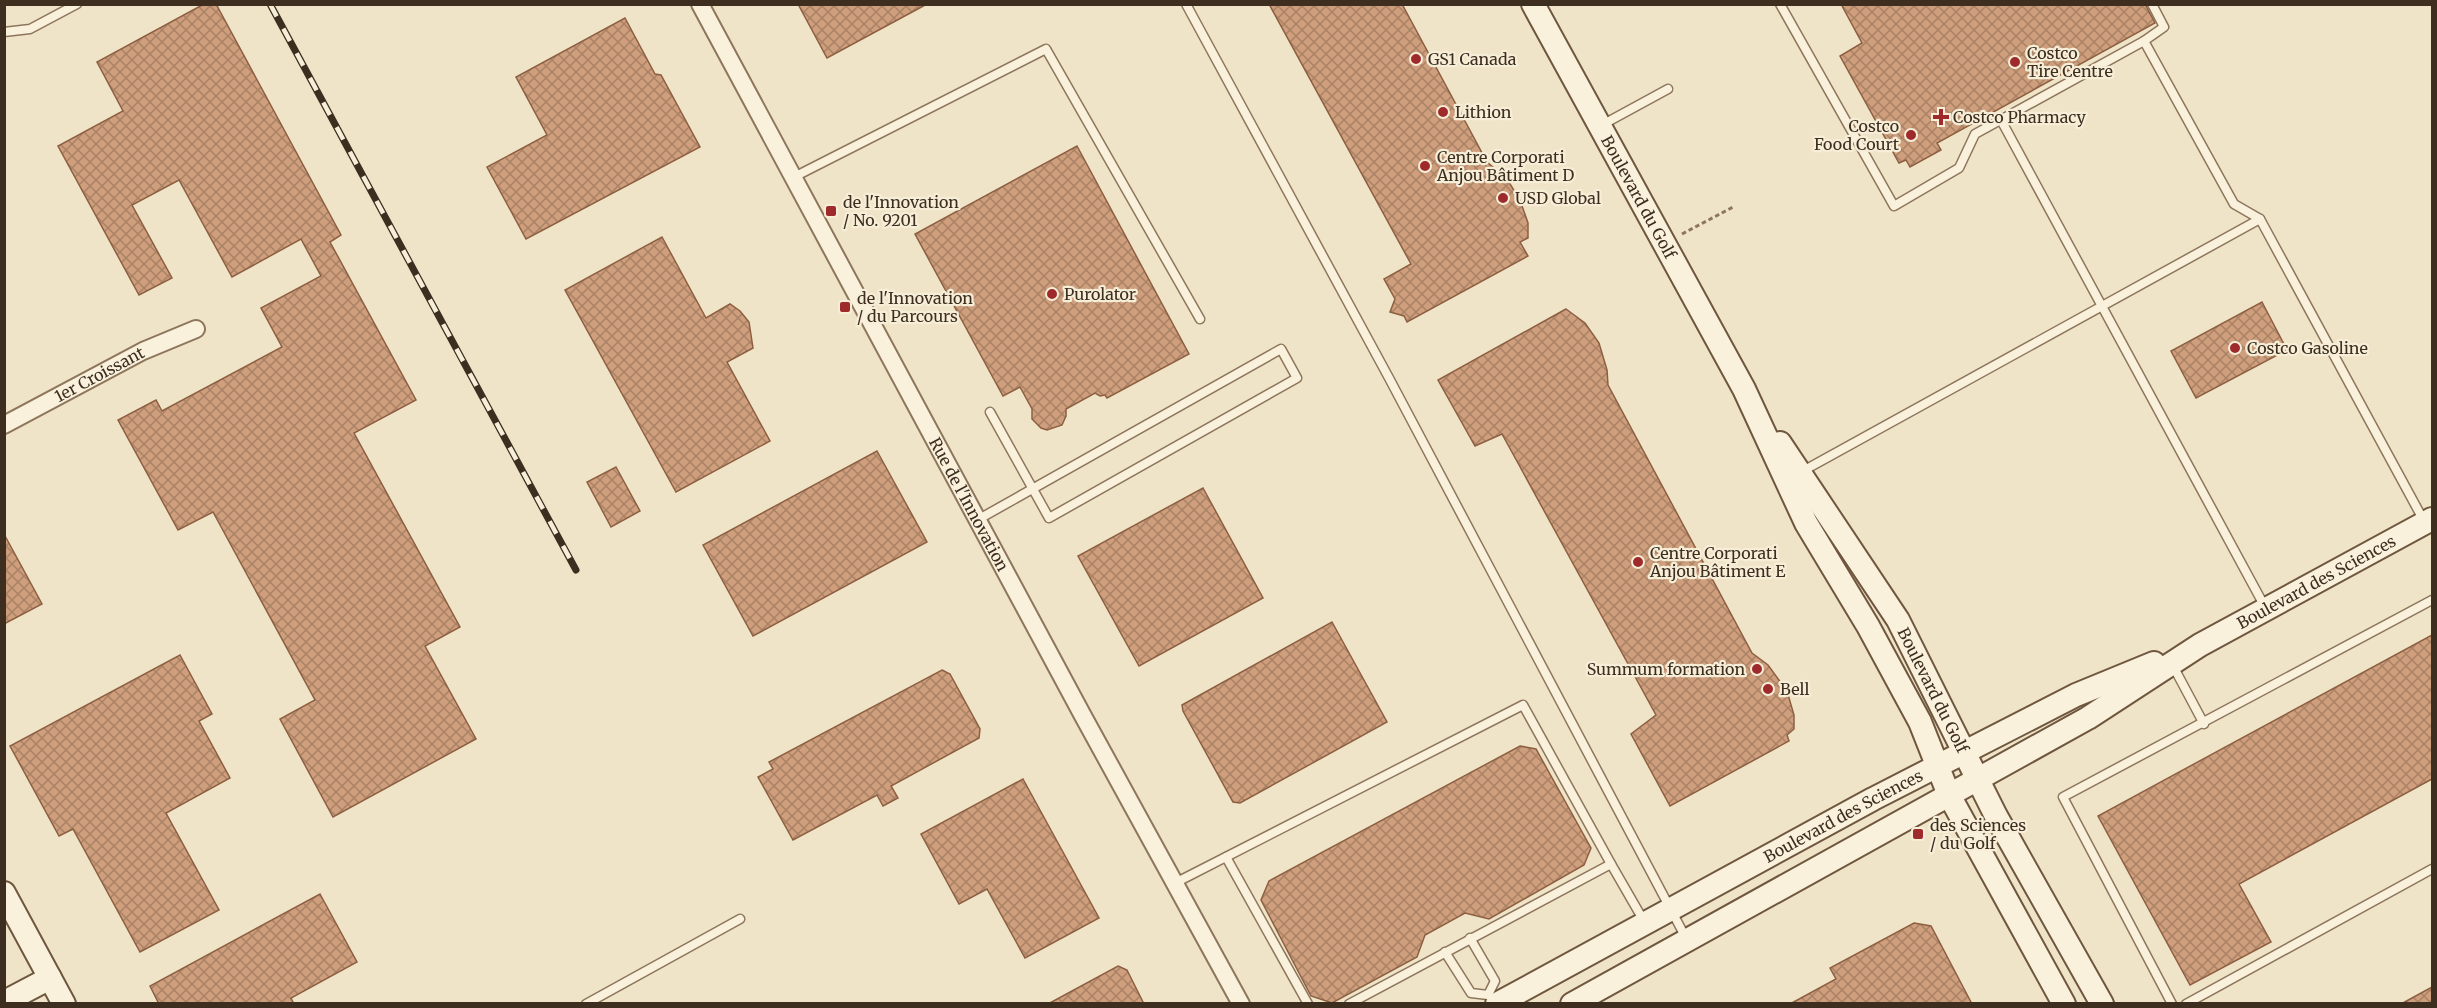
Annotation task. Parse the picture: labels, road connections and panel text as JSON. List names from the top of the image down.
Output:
{
  "streets": {
    "street": [
      "Boulevard du Golf",
      "1er Croissant",
      "Rue de l'Innovation",
      "Boulevard des Sciences"
    ]
  },
  "crossings": [
    ["Boulevard du Golf", "Boulevard des Sciences"]
  ],
  "places": {
    "other": [
      "GS1 Canada",
      "Costco Tire Centre",
      "Lithion",
      "Costco Food Court",
      "Centre Corporati Anjou Bâtiment D",
      "USD Global",
      "Purolator",
      "Costco Gasoline",
      "Centre Corporati Anjou Bâtiment E",
      "Summum formation",
      "Bell"
    ],
    "health": ["Costco Pharmacy"],
    "transit": ["de l'Innovation / No. 9201", "de l'Innovation / du Parcours", "des Sciences / du Golf"]
  }
}
